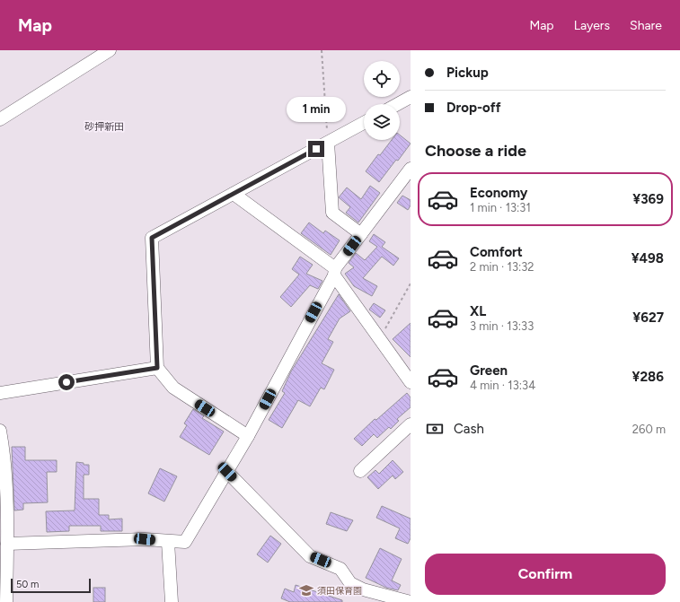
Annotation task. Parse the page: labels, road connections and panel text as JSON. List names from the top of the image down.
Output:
{
  "districts": ["砂押新田"],
  "places": {
    "school or university": ["須田保育園"]
  },
  "scale_bar": "50 m",
  "page": {
    "header": "Map",
    "nav": ["Map", "Layers", "Share"],
    "banner": ["Pickup", "Drop-off"],
    "bubble": "1 min",
    "heading": "Choose a ride",
    "list": [
      {
        "name": "Economy",
        "note": "1 min · 13:31",
        "value": "¥369"
      },
      {
        "name": "Comfort",
        "note": "2 min · 13:32",
        "value": "¥498"
      },
      {
        "name": "XL",
        "note": "3 min · 13:33",
        "value": "¥627"
      },
      {
        "name": "Green",
        "note": "4 min · 13:34",
        "value": "¥286"
      }
    ],
    "pay": ["Cash", "260 m"],
    "buttons": "Confirm",
    "scale": "50 m"
  }
}
